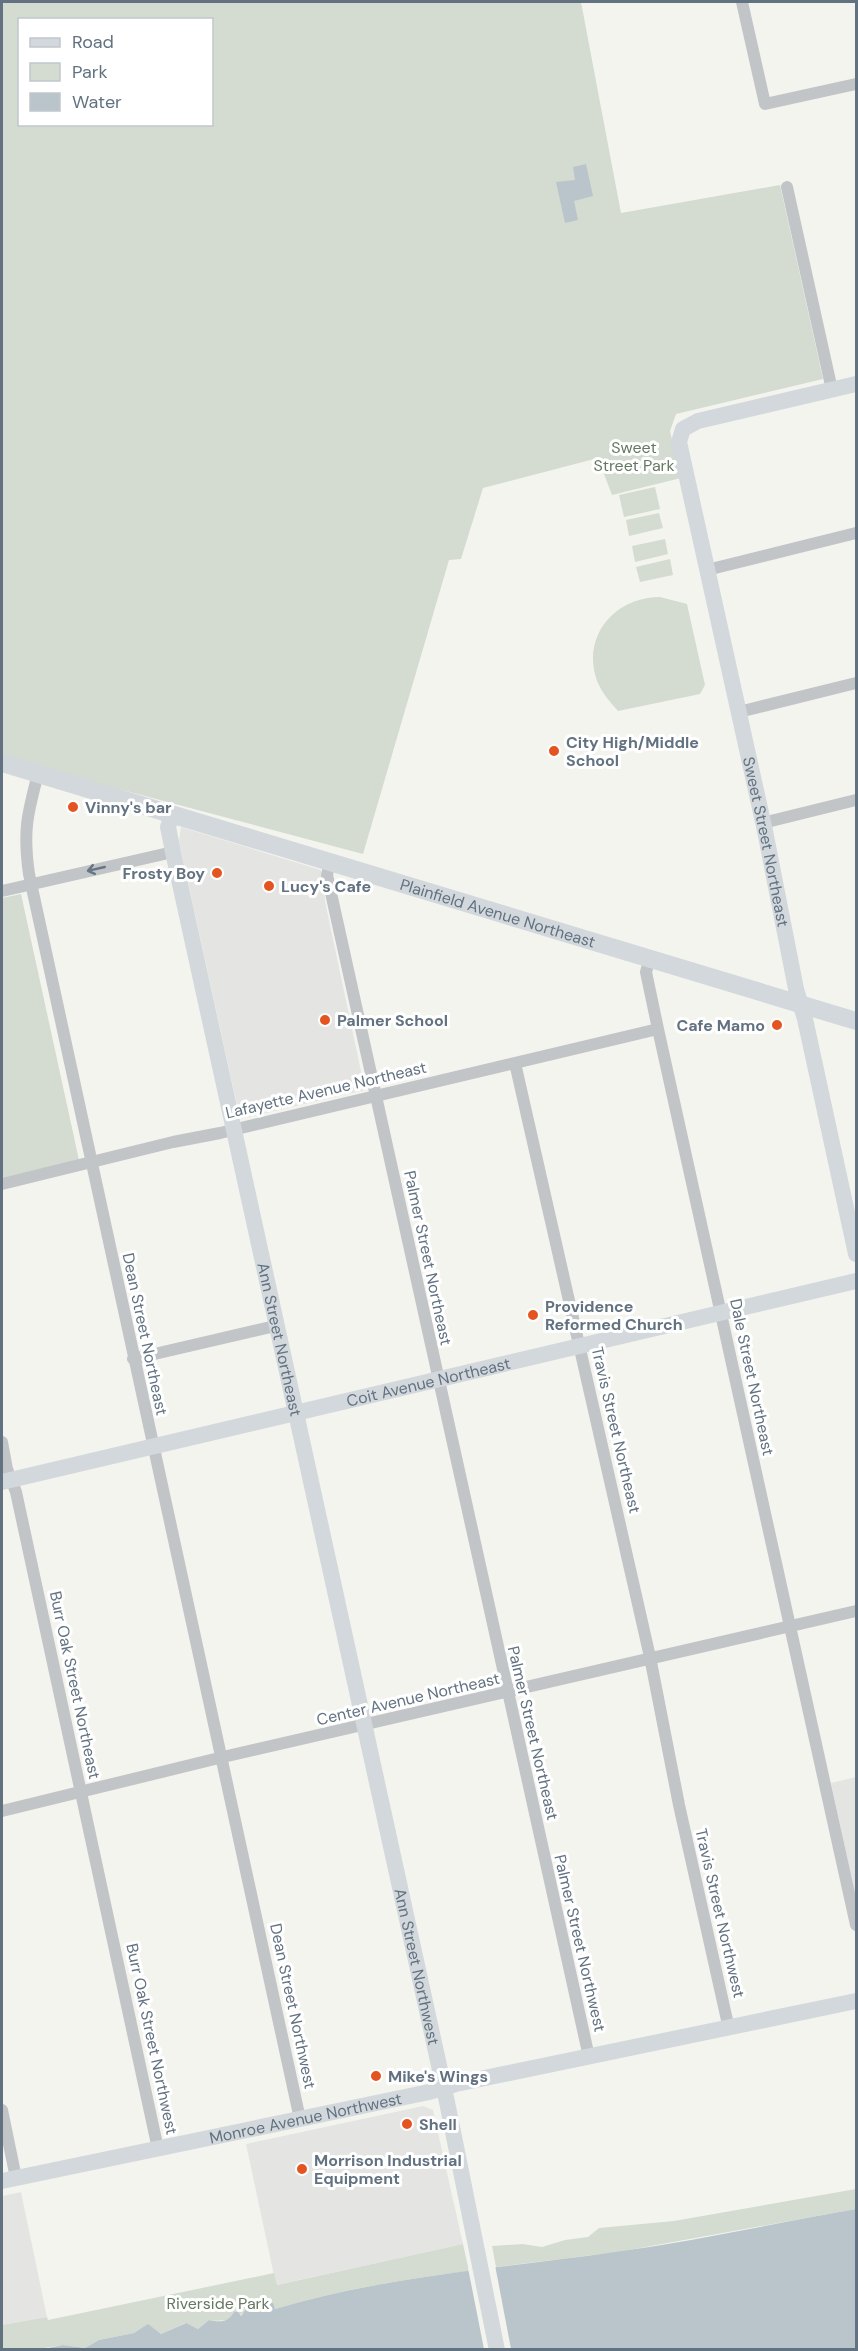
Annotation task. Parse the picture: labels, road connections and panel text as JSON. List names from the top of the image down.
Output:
{
  "streets": {
    "main road": [
      "Sweet Street Northeast",
      "Plainfield Avenue Northeast",
      "Ann Street Northeast",
      "Coit Avenue Northeast",
      "Ann Street Northwest",
      "Monroe Avenue Northwest"
    ],
    "street": [
      "Lafayette Avenue Northeast",
      "Palmer Street Northeast",
      "Dean Street Northeast",
      "Dale Street Northeast",
      "Travis Street Northeast",
      "Burr Oak Street Northeast",
      "Center Avenue Northeast",
      "Travis Street Northwest",
      "Palmer Street Northwest",
      "Dean Street Northwest",
      "Burr Oak Street Northwest"
    ]
  },
  "crossings": [
    ["Sweet Street Northeast", "Plainfield Avenue Northeast"],
    ["Plainfield Avenue Northeast", "Palmer Street Northeast"],
    ["Plainfield Avenue Northeast", "Dean Street Northeast"],
    ["Plainfield Avenue Northeast", "Ann Street Northeast"],
    ["Plainfield Avenue Northeast", "Dale Street Northeast"],
    ["Lafayette Avenue Northeast", "Palmer Street Northeast"],
    ["Lafayette Avenue Northeast", "Dean Street Northeast"],
    ["Lafayette Avenue Northeast", "Ann Street Northeast"],
    ["Lafayette Avenue Northeast", "Dale Street Northeast"],
    ["Lafayette Avenue Northeast", "Travis Street Northeast"],
    ["Palmer Street Northeast", "Coit Avenue Northeast"],
    ["Palmer Street Northeast", "Center Avenue Northeast"],
    ["Palmer Street Northeast", "Palmer Street Northwest"],
    ["Dean Street Northeast", "Coit Avenue Northeast"],
    ["Dean Street Northeast", "Center Avenue Northeast"],
    ["Dean Street Northeast", "Dean Street Northwest"],
    ["Ann Street Northeast", "Coit Avenue Northeast"],
    ["Ann Street Northeast", "Center Avenue Northeast"],
    ["Ann Street Northeast", "Ann Street Northwest"],
    ["Dale Street Northeast", "Coit Avenue Northeast"],
    ["Dale Street Northeast", "Center Avenue Northeast"],
    ["Coit Avenue Northeast", "Travis Street Northeast"],
    ["Coit Avenue Northeast", "Burr Oak Street Northeast"],
    ["Travis Street Northeast", "Center Avenue Northeast"],
    ["Travis Street Northeast", "Travis Street Northwest"],
    ["Burr Oak Street Northeast", "Center Avenue Northeast"],
    ["Burr Oak Street Northeast", "Burr Oak Street Northwest"],
    ["Travis Street Northwest", "Monroe Avenue Northwest"],
    ["Palmer Street Northwest", "Monroe Avenue Northwest"],
    ["Ann Street Northwest", "Monroe Avenue Northwest"],
    ["Dean Street Northwest", "Monroe Avenue Northwest"],
    ["Burr Oak Street Northwest", "Monroe Avenue Northwest"]
  ],
  "parks": ["Sweet Street Park", "Riverside Park"],
  "places": [
    "City High/Middle School",
    "Vinny's bar",
    "Frosty Boy",
    "Lucy's Cafe",
    "Palmer School",
    "Cafe Mamo",
    "Providence Reformed Church",
    "Mike's Wings",
    "Shell",
    "Morrison Industrial Equipment"
  ],
  "legend": ["Road", "Park", "Water"]
}
